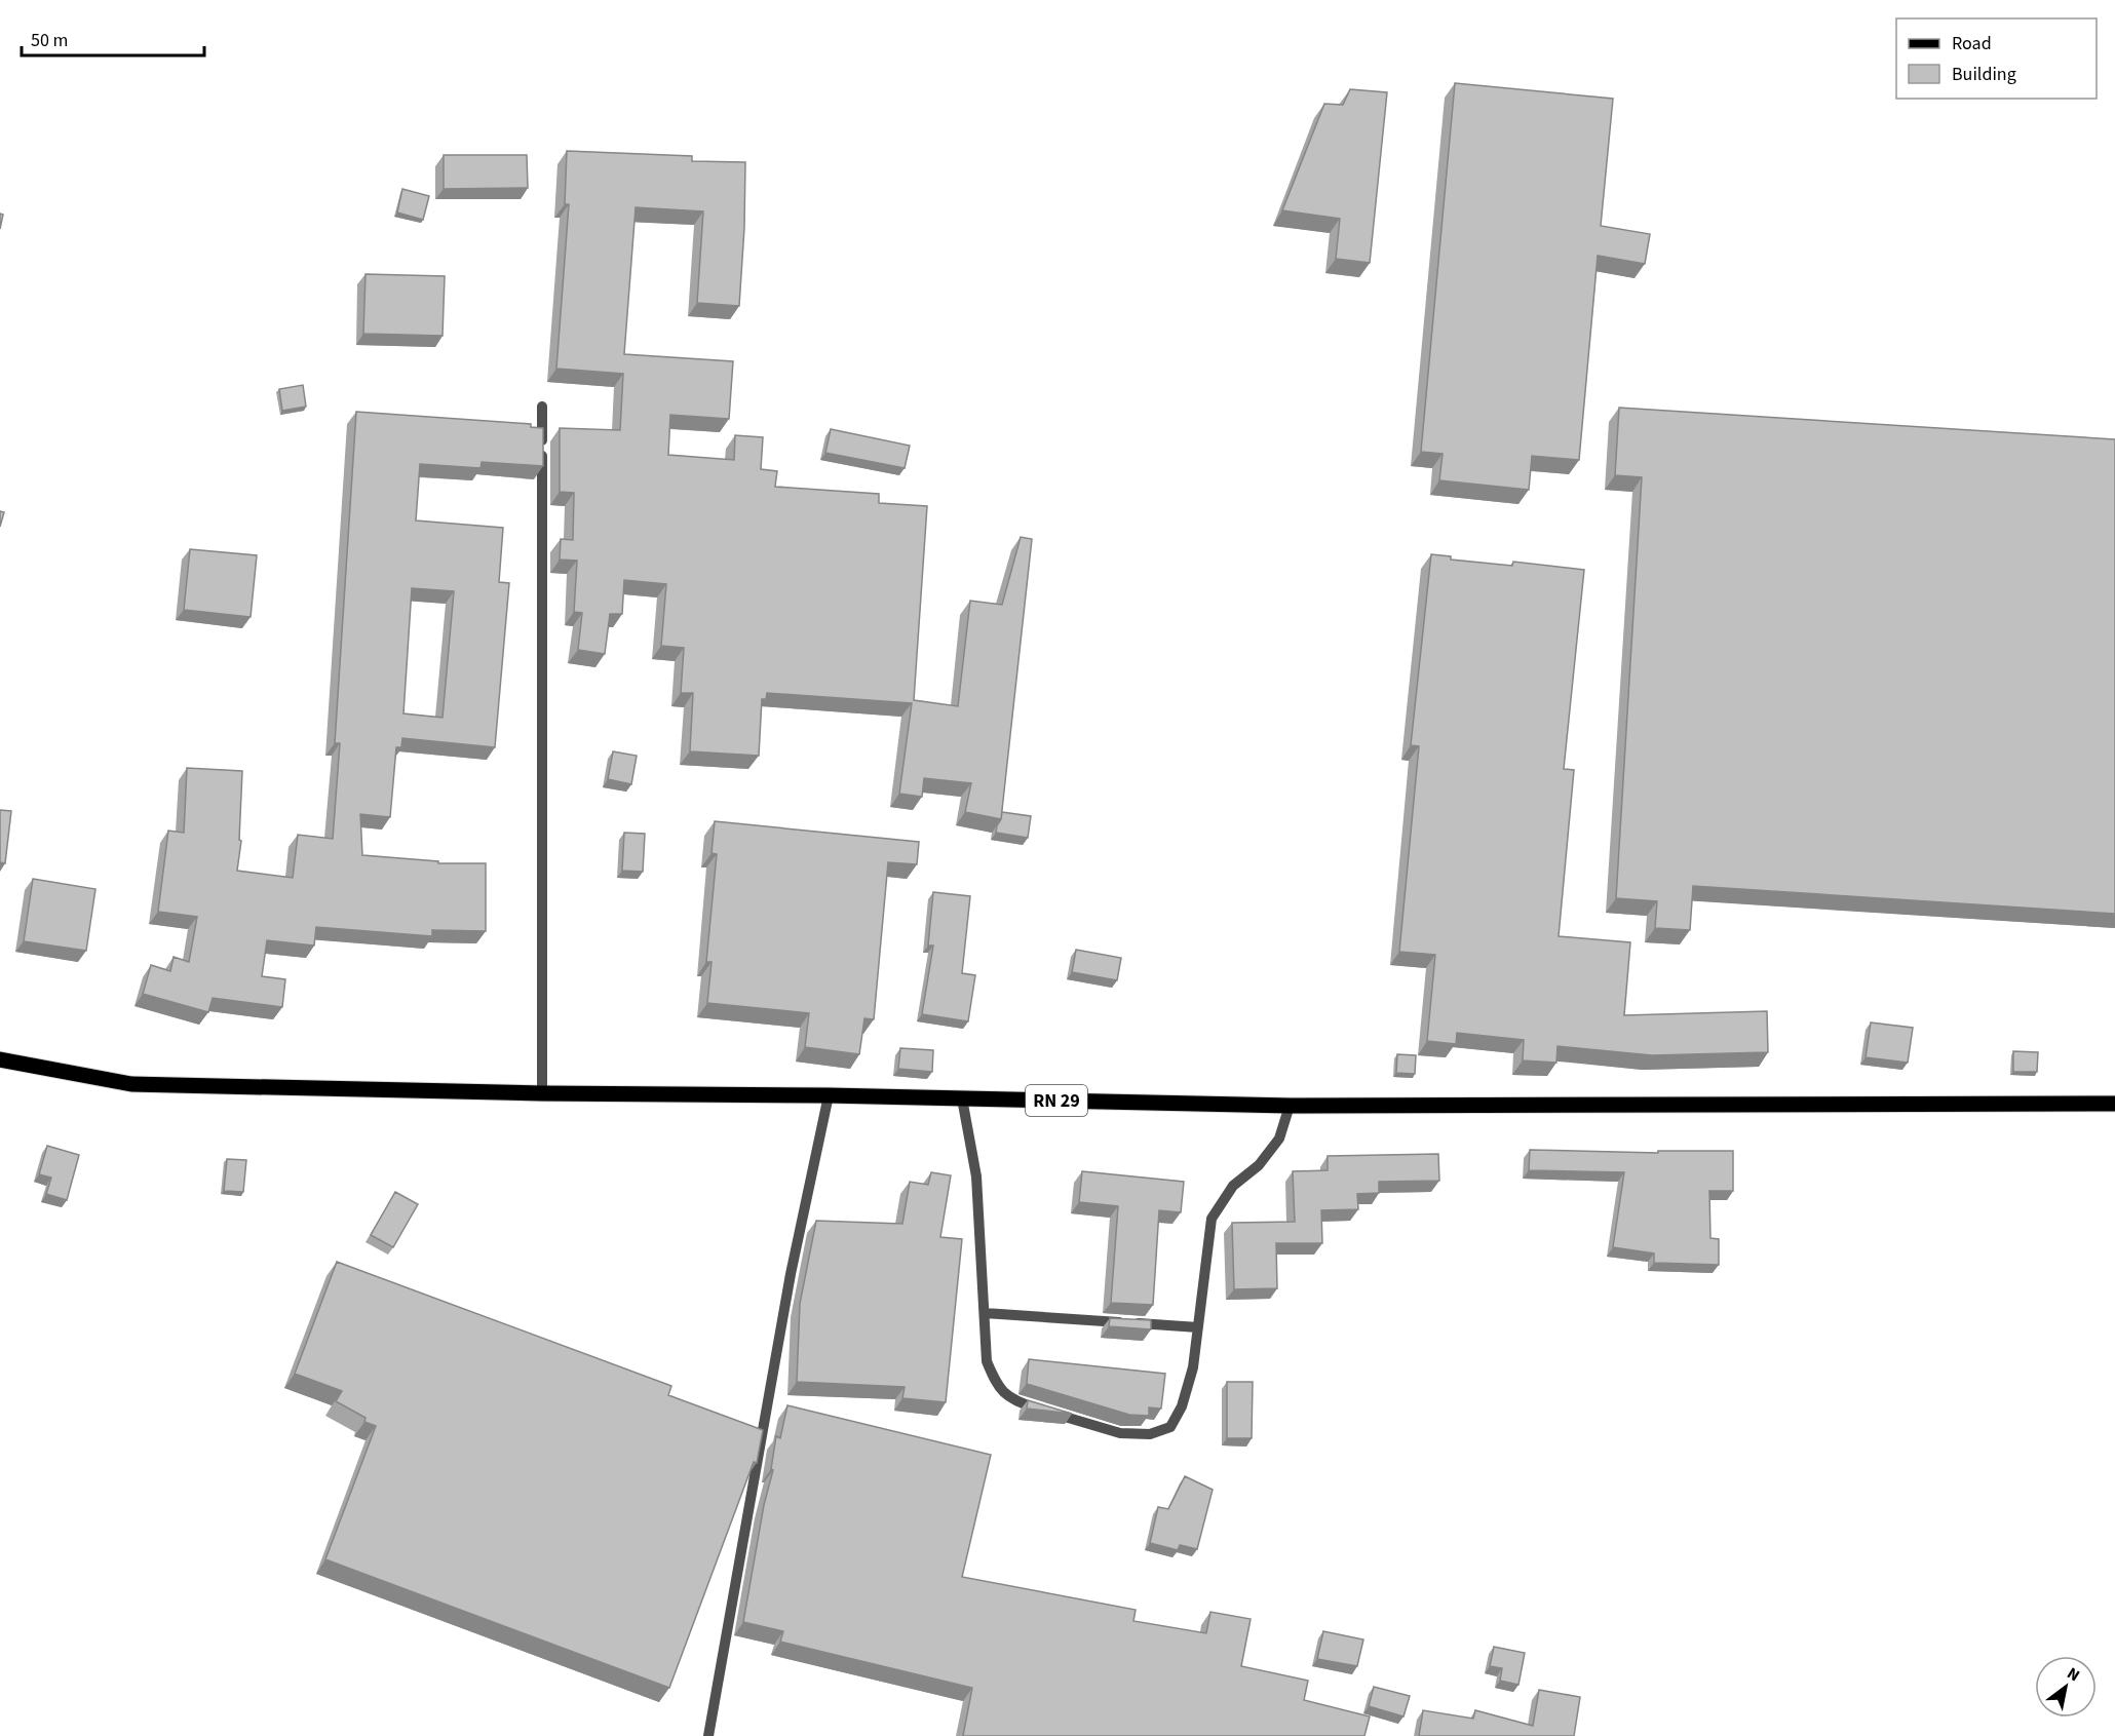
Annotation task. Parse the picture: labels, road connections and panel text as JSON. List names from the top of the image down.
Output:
{
  "streets": {
    "main road": ["RN 29"]
  },
  "legend": ["Road", "Building"],
  "scale_bar": "50 m",
  "north": "top right"
}
